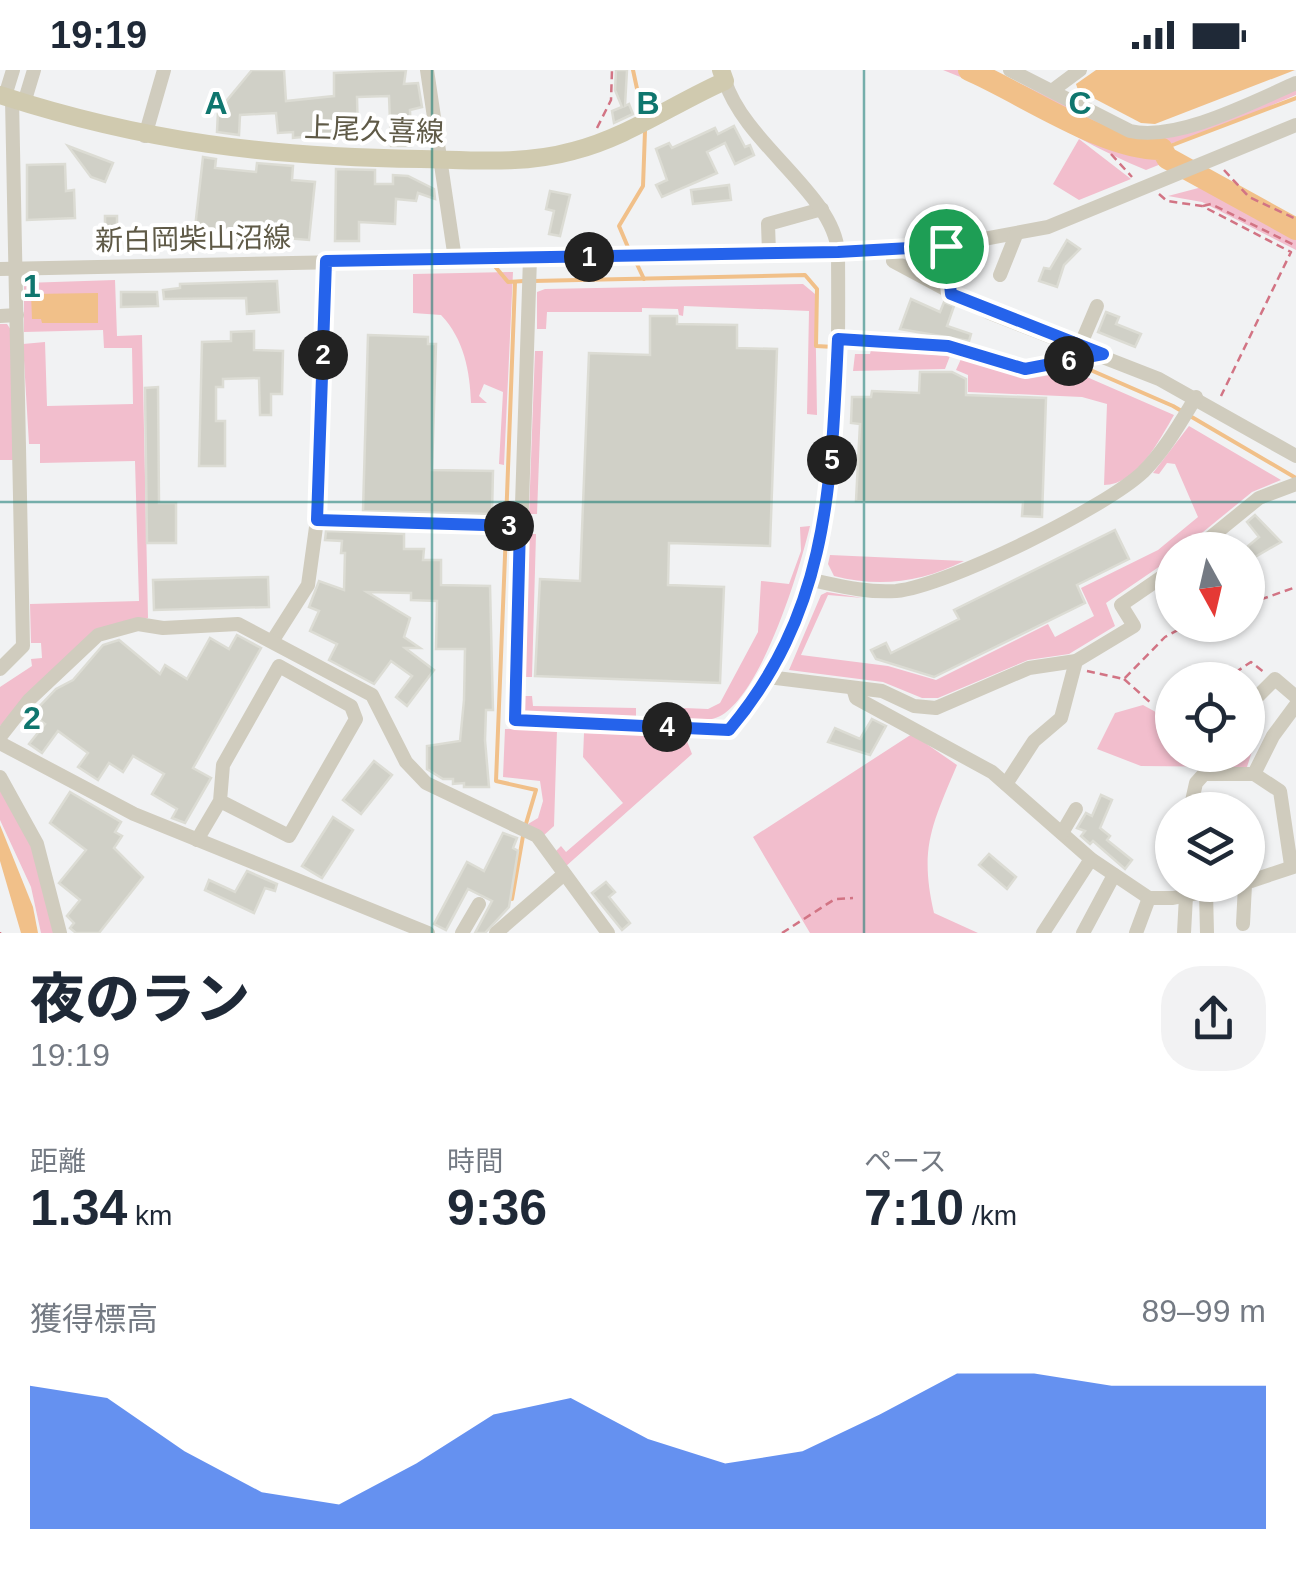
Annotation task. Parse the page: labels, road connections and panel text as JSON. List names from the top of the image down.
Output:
{
  "streets": {
    "main road": ["上尾久喜線"],
    "street": ["新白岡柴山沼線"]
  },
  "north": "bottom",
  "page": {
    "status": "19:19",
    "pins": [
      "1",
      "2",
      "6",
      "5",
      "3",
      "4"
    ],
    "heading": ["夜のラン", "19:19"],
    "stats": [
      ["距離", "1.34 km"],
      ["時間", "9:36"],
      ["ペース", "7:10 /km"]
    ],
    "chart": ["獲得標高", "89–99 m"]
  },
  "grid": {
    "columns": ["A", "B", "C"],
    "rows": ["1", "2"]
  }
}
